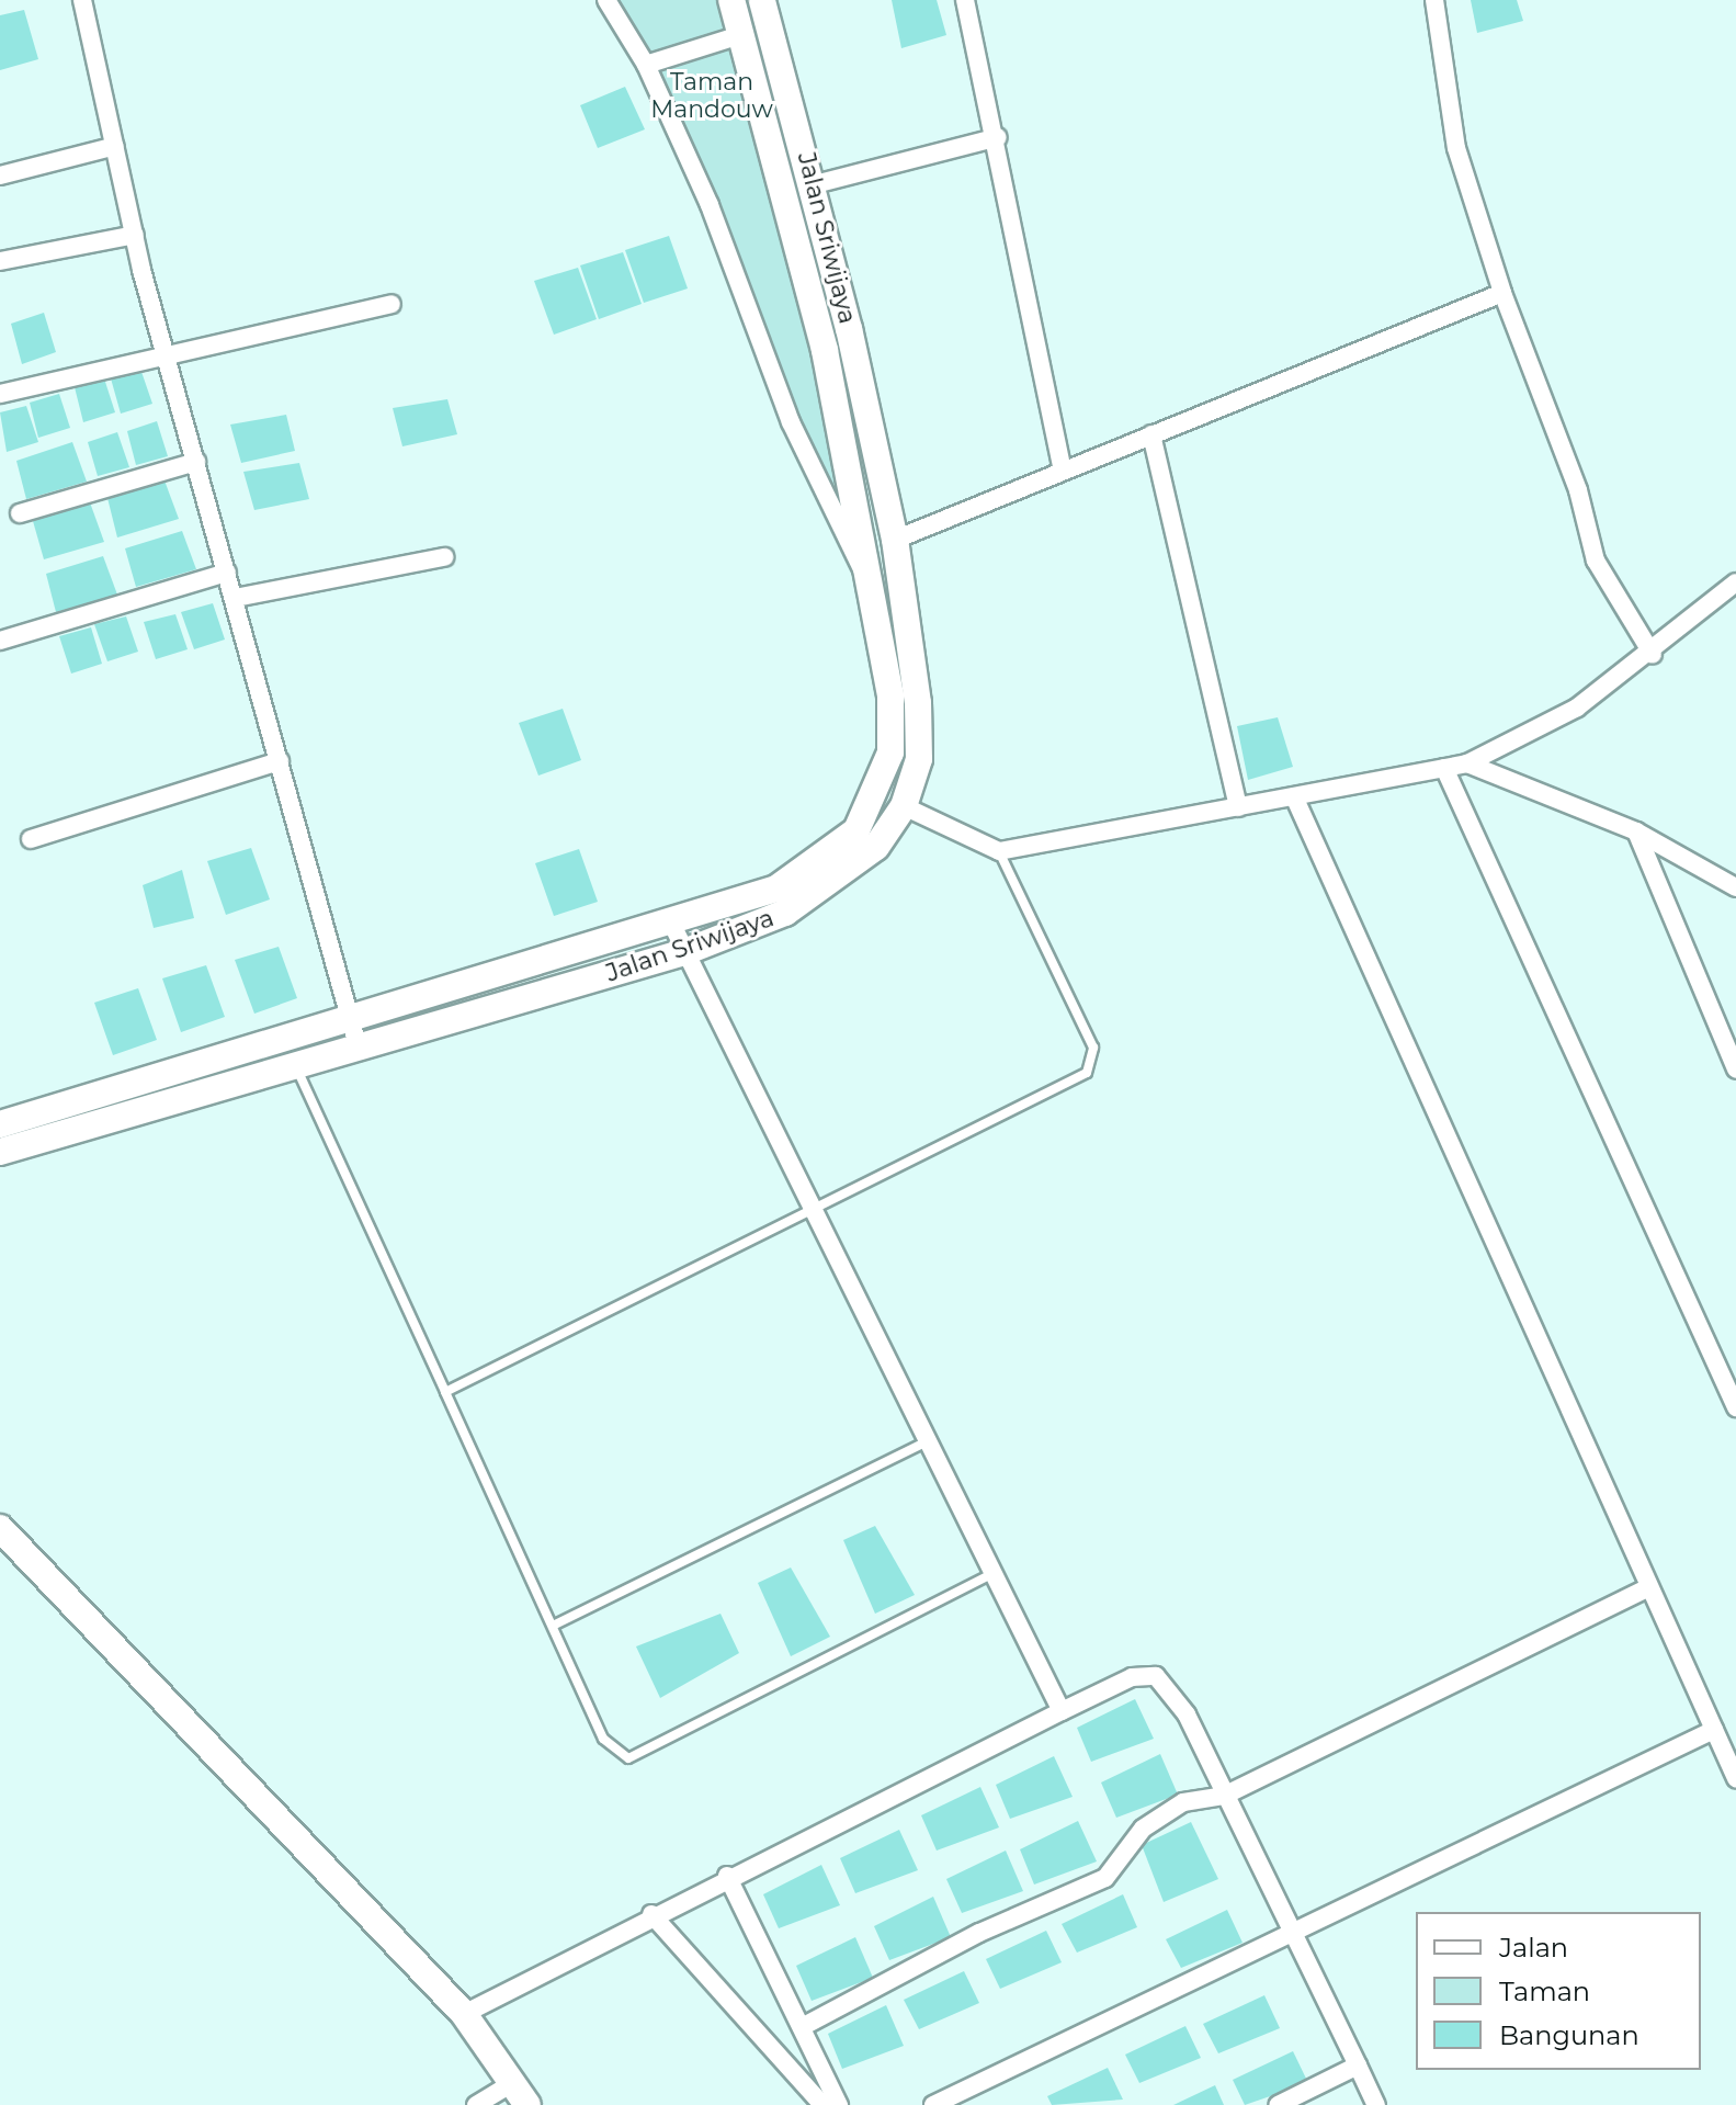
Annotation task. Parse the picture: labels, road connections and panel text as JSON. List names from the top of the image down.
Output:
{
  "streets": {
    "main road": ["Jalan Sriwijaya"]
  },
  "parks": ["Taman Mandouw"],
  "legend": ["Jalan", "Taman", "Bangunan"]
}
